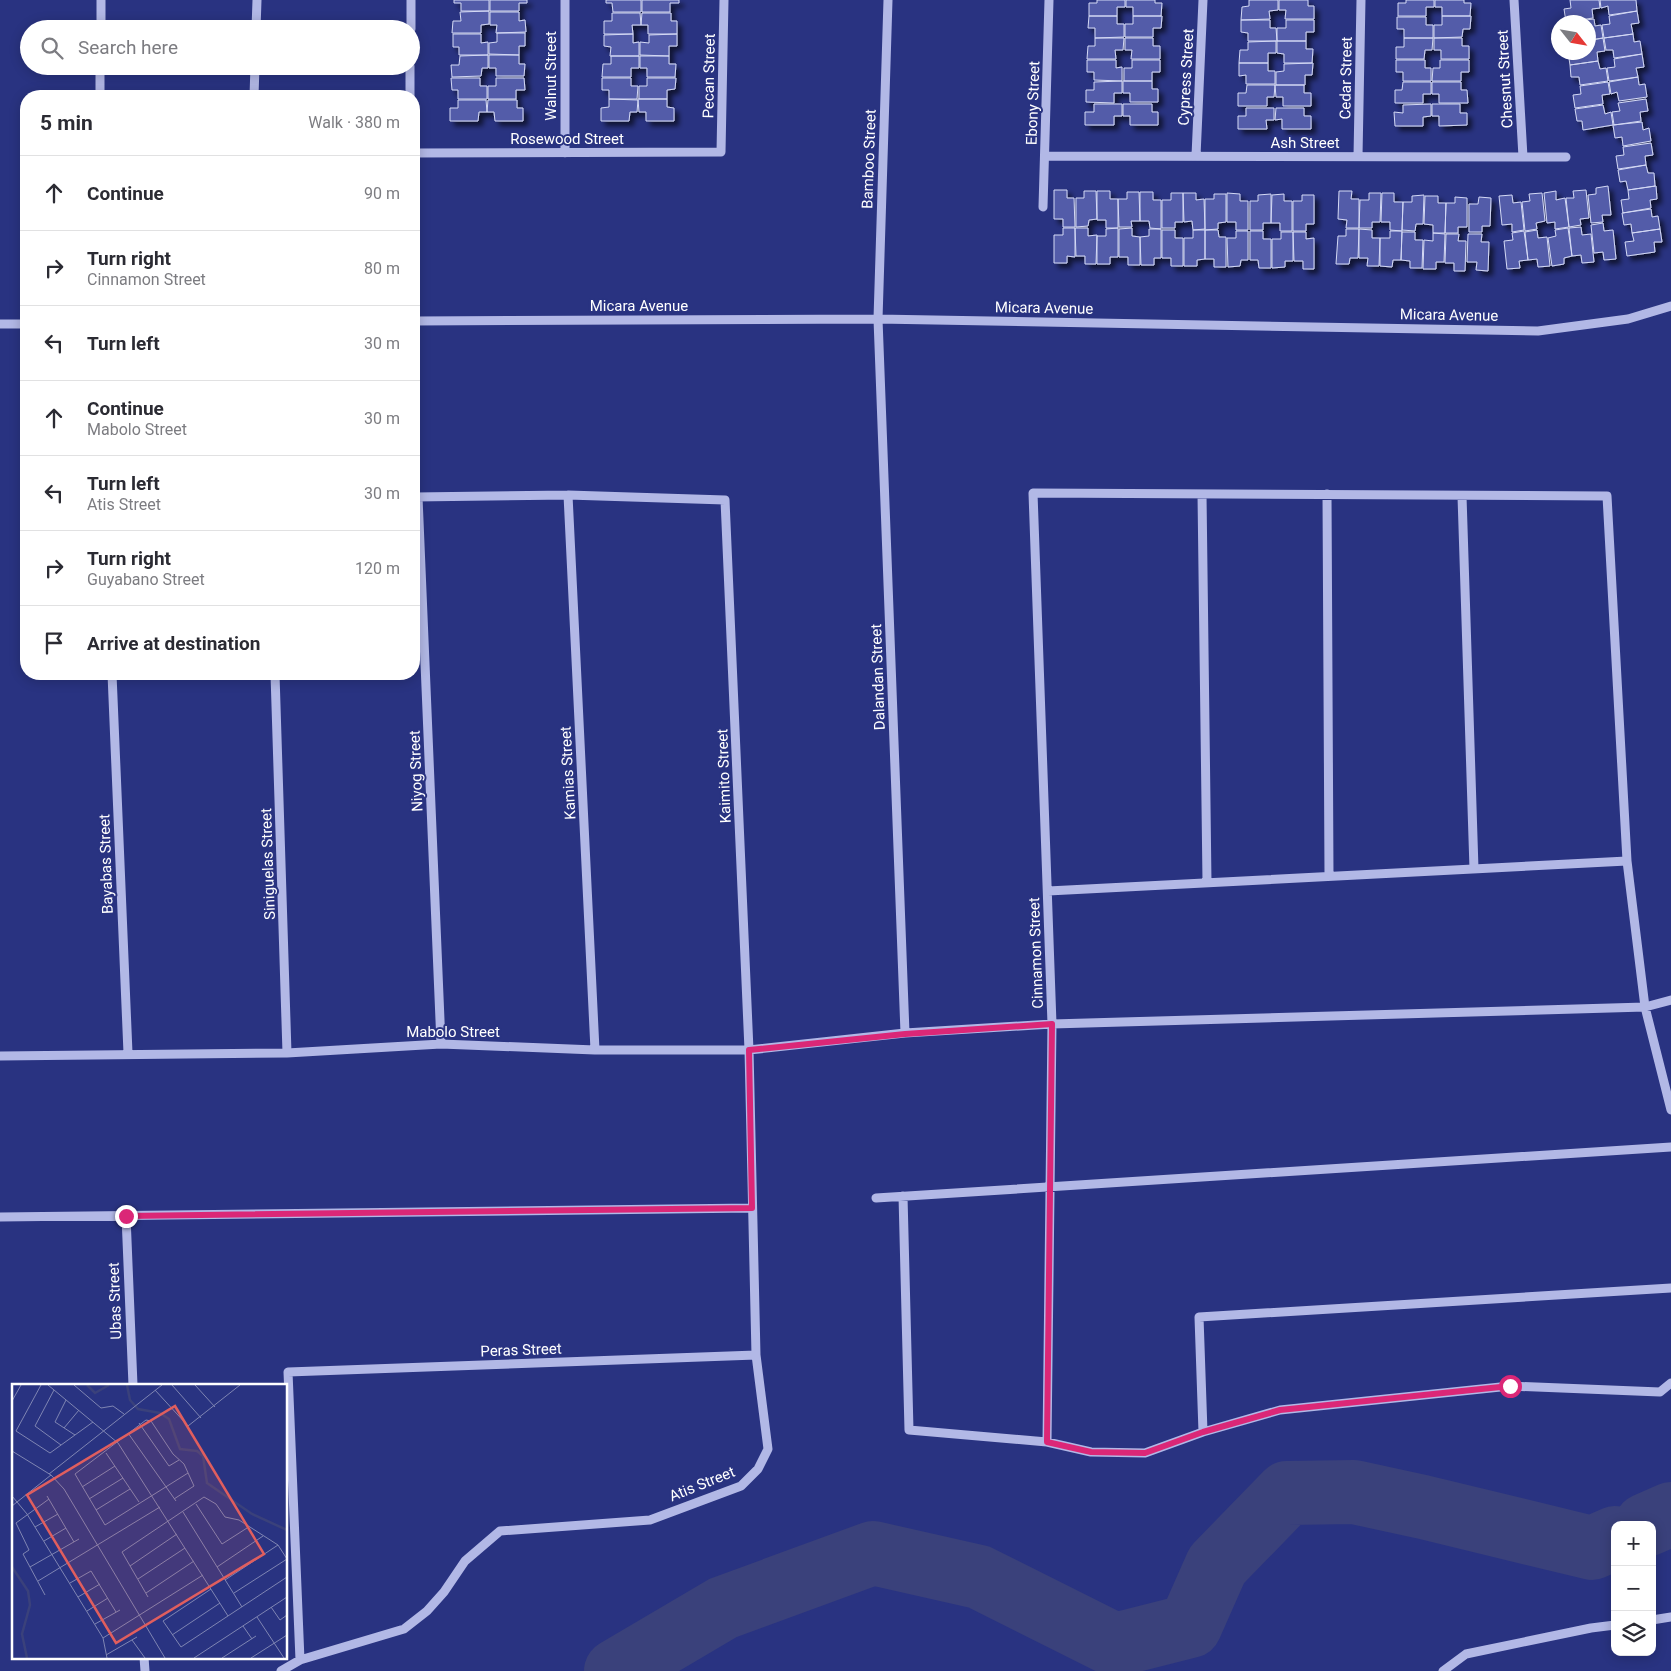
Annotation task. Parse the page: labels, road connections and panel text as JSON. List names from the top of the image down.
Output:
{
  "streets": {
    "street": [
      "Walnut Street",
      "Pecan Street",
      "Cypress Street",
      "Cedar Street",
      "Chesnut Street",
      "Ebony Street",
      "Rosewood Street",
      "Ash Street",
      "Bamboo Street",
      "Micara Avenue",
      "Dalandan Street",
      "Niyog Street",
      "Kamias Street",
      "Kaimito Street",
      "Bayabas Street",
      "Siniguelas Street",
      "Cinnamon Street",
      "Mabolo Street",
      "Ubas Street",
      "Peras Street",
      "Atis Street"
    ]
  },
  "crossings": [
    ["Walnut Street", "Rosewood Street"],
    ["Pecan Street", "Rosewood Street"],
    ["Cypress Street", "Ash Street"],
    ["Cedar Street", "Ash Street"],
    ["Chesnut Street", "Ash Street"],
    ["Ebony Street", "Ash Street"],
    ["Bamboo Street", "Micara Avenue"],
    ["Bamboo Street", "Dalandan Street"],
    ["Micara Avenue", "Dalandan Street"],
    ["Dalandan Street", "Mabolo Street"],
    ["Niyog Street", "Mabolo Street"],
    ["Kamias Street", "Kaimito Street"],
    ["Kamias Street", "Mabolo Street"],
    ["Kaimito Street", "Mabolo Street"],
    ["Kaimito Street", "Atis Street"],
    ["Bayabas Street", "Mabolo Street"],
    ["Siniguelas Street", "Mabolo Street"],
    ["Cinnamon Street", "Mabolo Street"],
    ["Mabolo Street", "Atis Street"],
    ["Peras Street", "Atis Street"]
  ],
  "north": "bottom right",
  "page": {
    "search": "Search here",
    "heading": ["5 min", "Walk · 380 m"],
    "list": [
      ["Continue", "90 m"],
      ["Turn right", "Cinnamon Street", "80 m"],
      ["Turn left", "30 m"],
      ["Continue", "Mabolo Street", "30 m"],
      ["Turn left", "Atis Street", "30 m"],
      ["Turn right", "Guyabano Street", "120 m"],
      "Arrive at destination"
    ],
    "map_buttons": ["+", "−"]
  }
}
